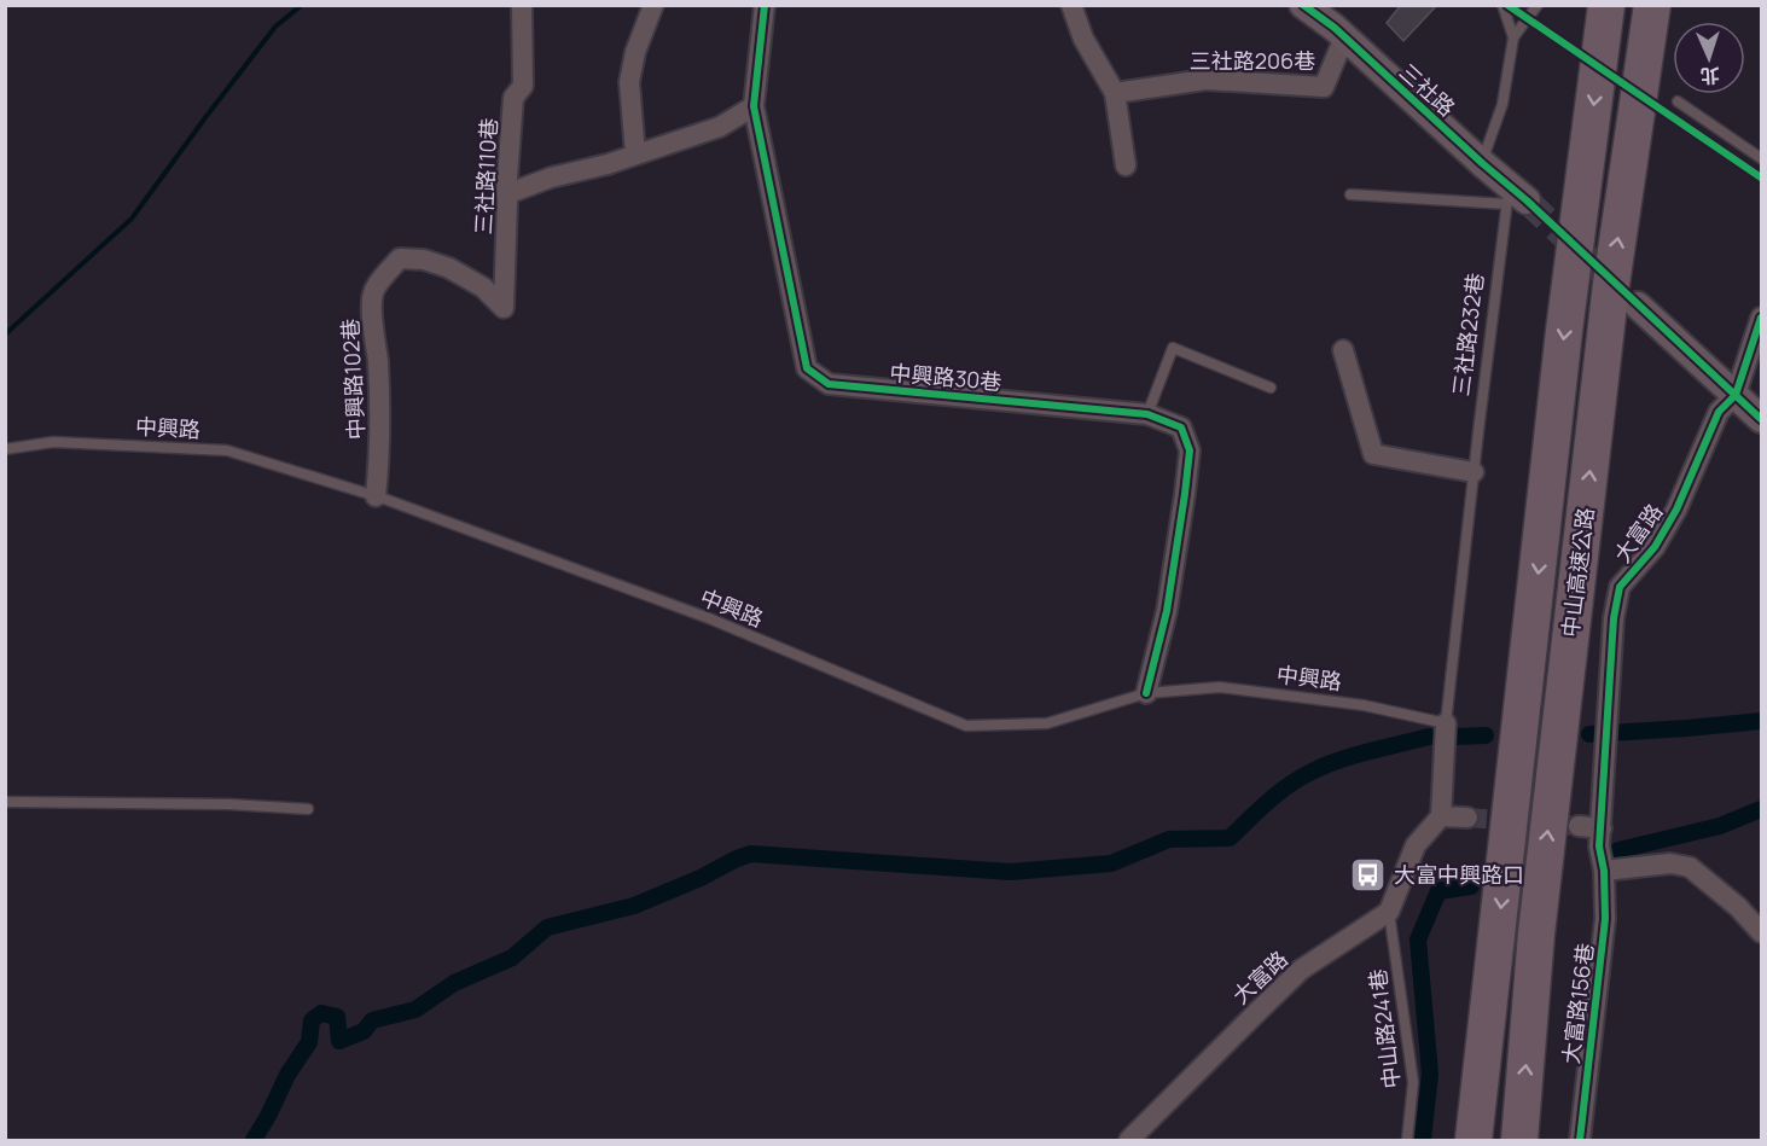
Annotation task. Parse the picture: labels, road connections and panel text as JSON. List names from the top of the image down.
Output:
{
  "streets": {
    "highway": ["中山高速公路"],
    "street": [
      "三社路206巷",
      "三社路",
      "三社路110巷",
      "中興路30巷",
      "中興路102巷",
      "大富路",
      "大富路156巷"
    ],
    "lane": ["三社路232巷", "中興路", "中山路241巷"]
  },
  "crossings": [
    ["三社路206巷", "三社路"],
    ["三社路", "三社路232巷"],
    ["三社路110巷", "中興路102巷"],
    ["三社路232巷", "中興路"],
    ["中興路30巷", "中興路"],
    ["中興路102巷", "中興路"],
    ["大富路", "大富路156巷"],
    ["大富路", "中山路241巷"]
  ],
  "places": {
    "bus stop": ["大富中興路口"]
  },
  "north": "bottom"
}
